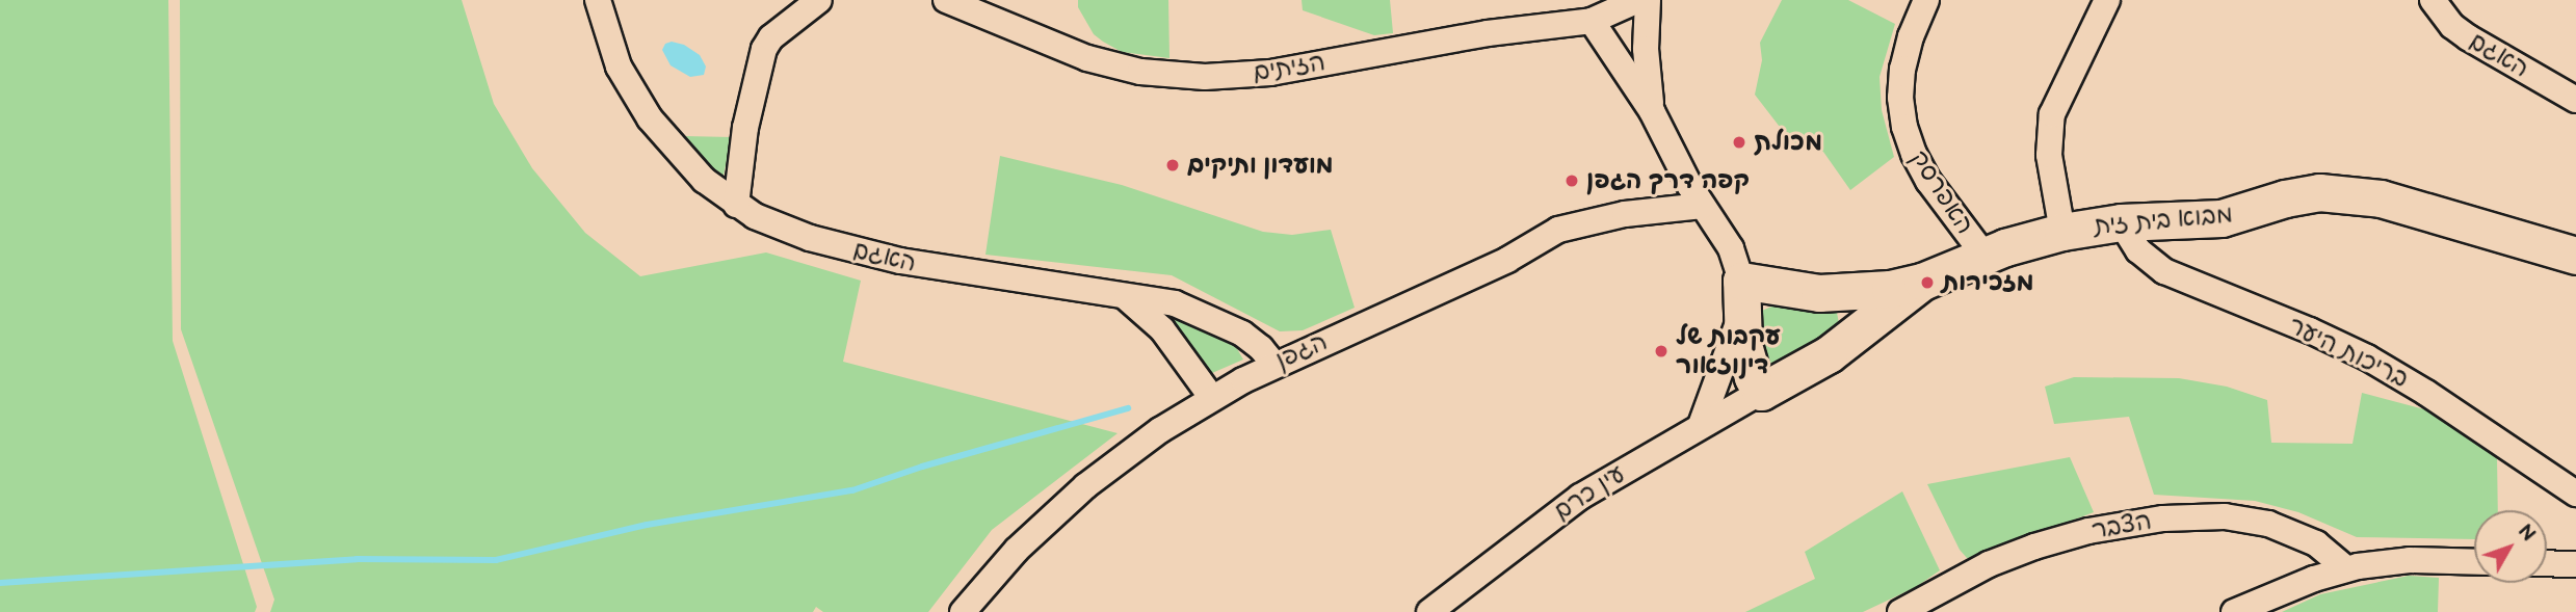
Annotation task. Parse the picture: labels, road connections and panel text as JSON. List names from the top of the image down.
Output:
{
  "streets": {
    "street": [
      "האגם",
      "הזיתים",
      "האפרסק",
      "מבוא בית זית",
      "הגפן",
      "בריכות היער",
      "עין כרם",
      "הצבר"
    ]
  },
  "crossings": [
    ["האגם", "הגפן"],
    ["האפרסק", "מבוא בית זית"],
    ["מבוא בית זית", "בריכות היער"],
    ["מבוא בית זית", "עין כרם"]
  ],
  "places": [
    "מכולת",
    "מועדון ותיקים",
    "קפה דרך הגפן",
    "מזכירות",
    "עקבות של דינוזאור"
  ],
  "north": "top right"
}
